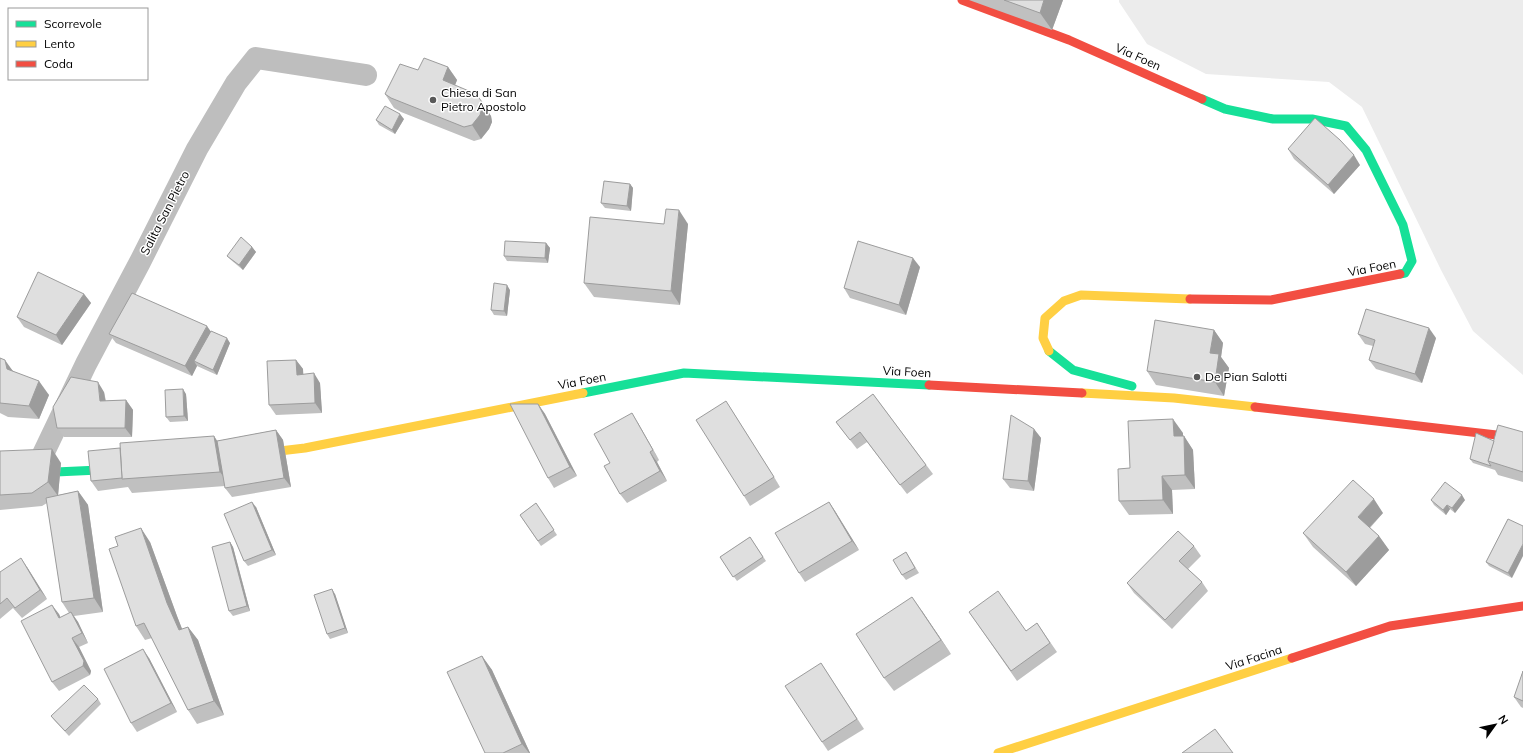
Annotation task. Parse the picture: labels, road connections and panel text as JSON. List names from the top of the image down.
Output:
{
  "streets": {
    "street": ["Via Foen", "Salita San Pietro", "Via Facina"]
  },
  "places": ["Chiesa di San Pietro Apostolo", "De Pian Salotti"],
  "legend": ["Scorrevole", "Lento", "Coda"],
  "north": "top right"
}
